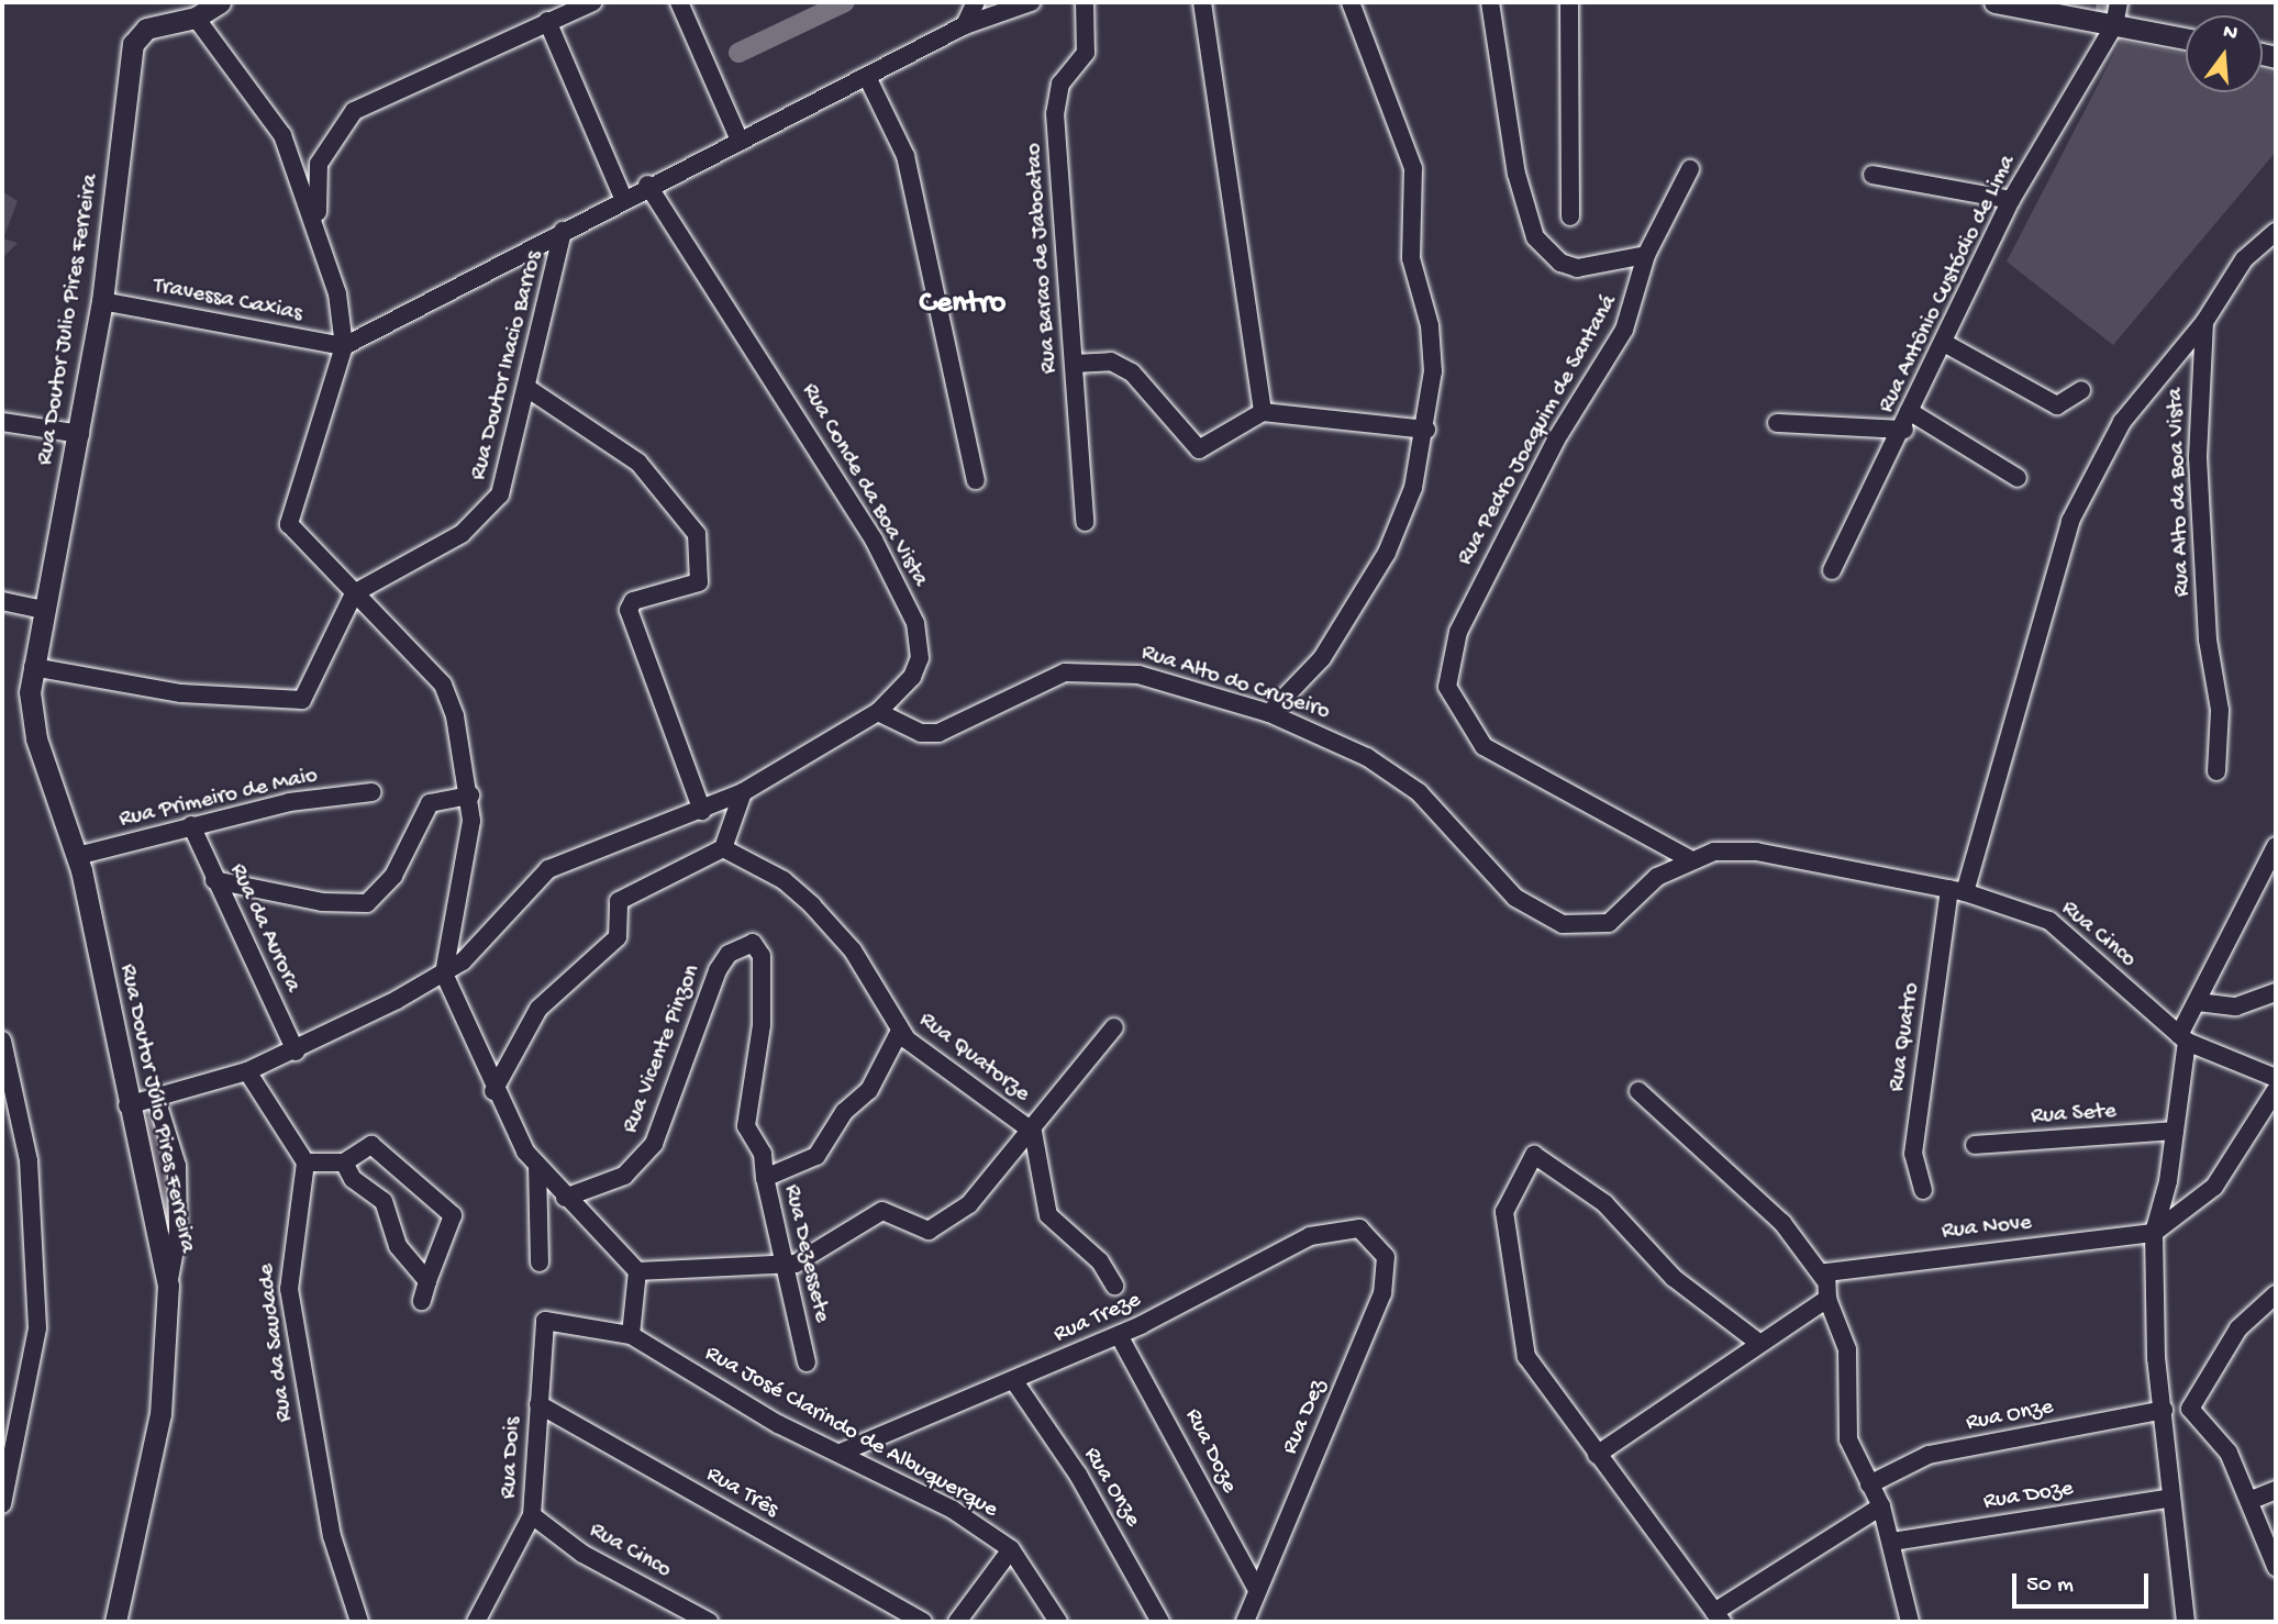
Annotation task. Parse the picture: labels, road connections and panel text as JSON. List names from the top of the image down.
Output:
{
  "streets": {
    "street": [
      "Rua Barao de Jaboatao",
      "Rua Antônio Custódio de Lima",
      "Travessa Caxias",
      "Rua Doutor Julio Pires Ferreira",
      "Rua Doutor Inacio Barros",
      "Rua Pedro Joaquim de Santaná",
      "Rua Conde da Boa Vista",
      "Rua Alto da Boa Vista",
      "Rua Alto do Cruzeiro",
      "Rua Primeiro de Maio",
      "Rua da Aurora",
      "Rua Cinco",
      "Rua Quatro",
      "Rua Vicente Pinzon",
      "Rua Quatorze",
      "Rua Doutor Júlio Pires Ferreira",
      "Rua Sete",
      "Rua Nove",
      "Rua Dezessete",
      "Rua Treze",
      "Rua da Saudade",
      "Rua Onze",
      "Rua Dez",
      "Rua José Clarindo de Albuquerque",
      "Rua Doze",
      "Rua Dois",
      "Rua Três"
    ]
  },
  "crossings": [
    ["Travessa Caxias", "Rua Doutor Julio Pires Ferreira"],
    ["Rua Doutor Julio Pires Ferreira", "Rua Doutor Júlio Pires Ferreira"],
    ["Rua Pedro Joaquim de Santaná", "Rua Alto do Cruzeiro"],
    ["Rua Conde da Boa Vista", "Rua Alto do Cruzeiro"],
    ["Rua Conde da Boa Vista", "Rua da Aurora"],
    ["Rua Conde da Boa Vista", "Rua Doutor Júlio Pires Ferreira"],
    ["Rua Alto da Boa Vista", "Rua Quatro"],
    ["Rua Alto do Cruzeiro", "Rua Cinco"],
    ["Rua Primeiro de Maio", "Rua da Aurora"],
    ["Rua Primeiro de Maio", "Rua Doutor Júlio Pires Ferreira"],
    ["Rua Cinco", "Rua Quatro"],
    ["Rua Cinco", "Rua Dois"],
    ["Rua Vicente Pinzon", "Rua Dezessete"],
    ["Rua Quatorze", "Rua Dezessete"],
    ["Rua Treze", "Rua Onze"],
    ["Rua Treze", "Rua Dez"],
    ["Rua Treze", "Rua José Clarindo de Albuquerque"],
    ["Rua Treze", "Rua Doze"],
    ["Rua Dez", "Rua Doze"],
    ["Rua José Clarindo de Albuquerque", "Rua Dois"],
    ["Rua Dois", "Rua Três"]
  ],
  "districts": ["Centro"],
  "scale_bar": "50 m",
  "north": "top"
}
